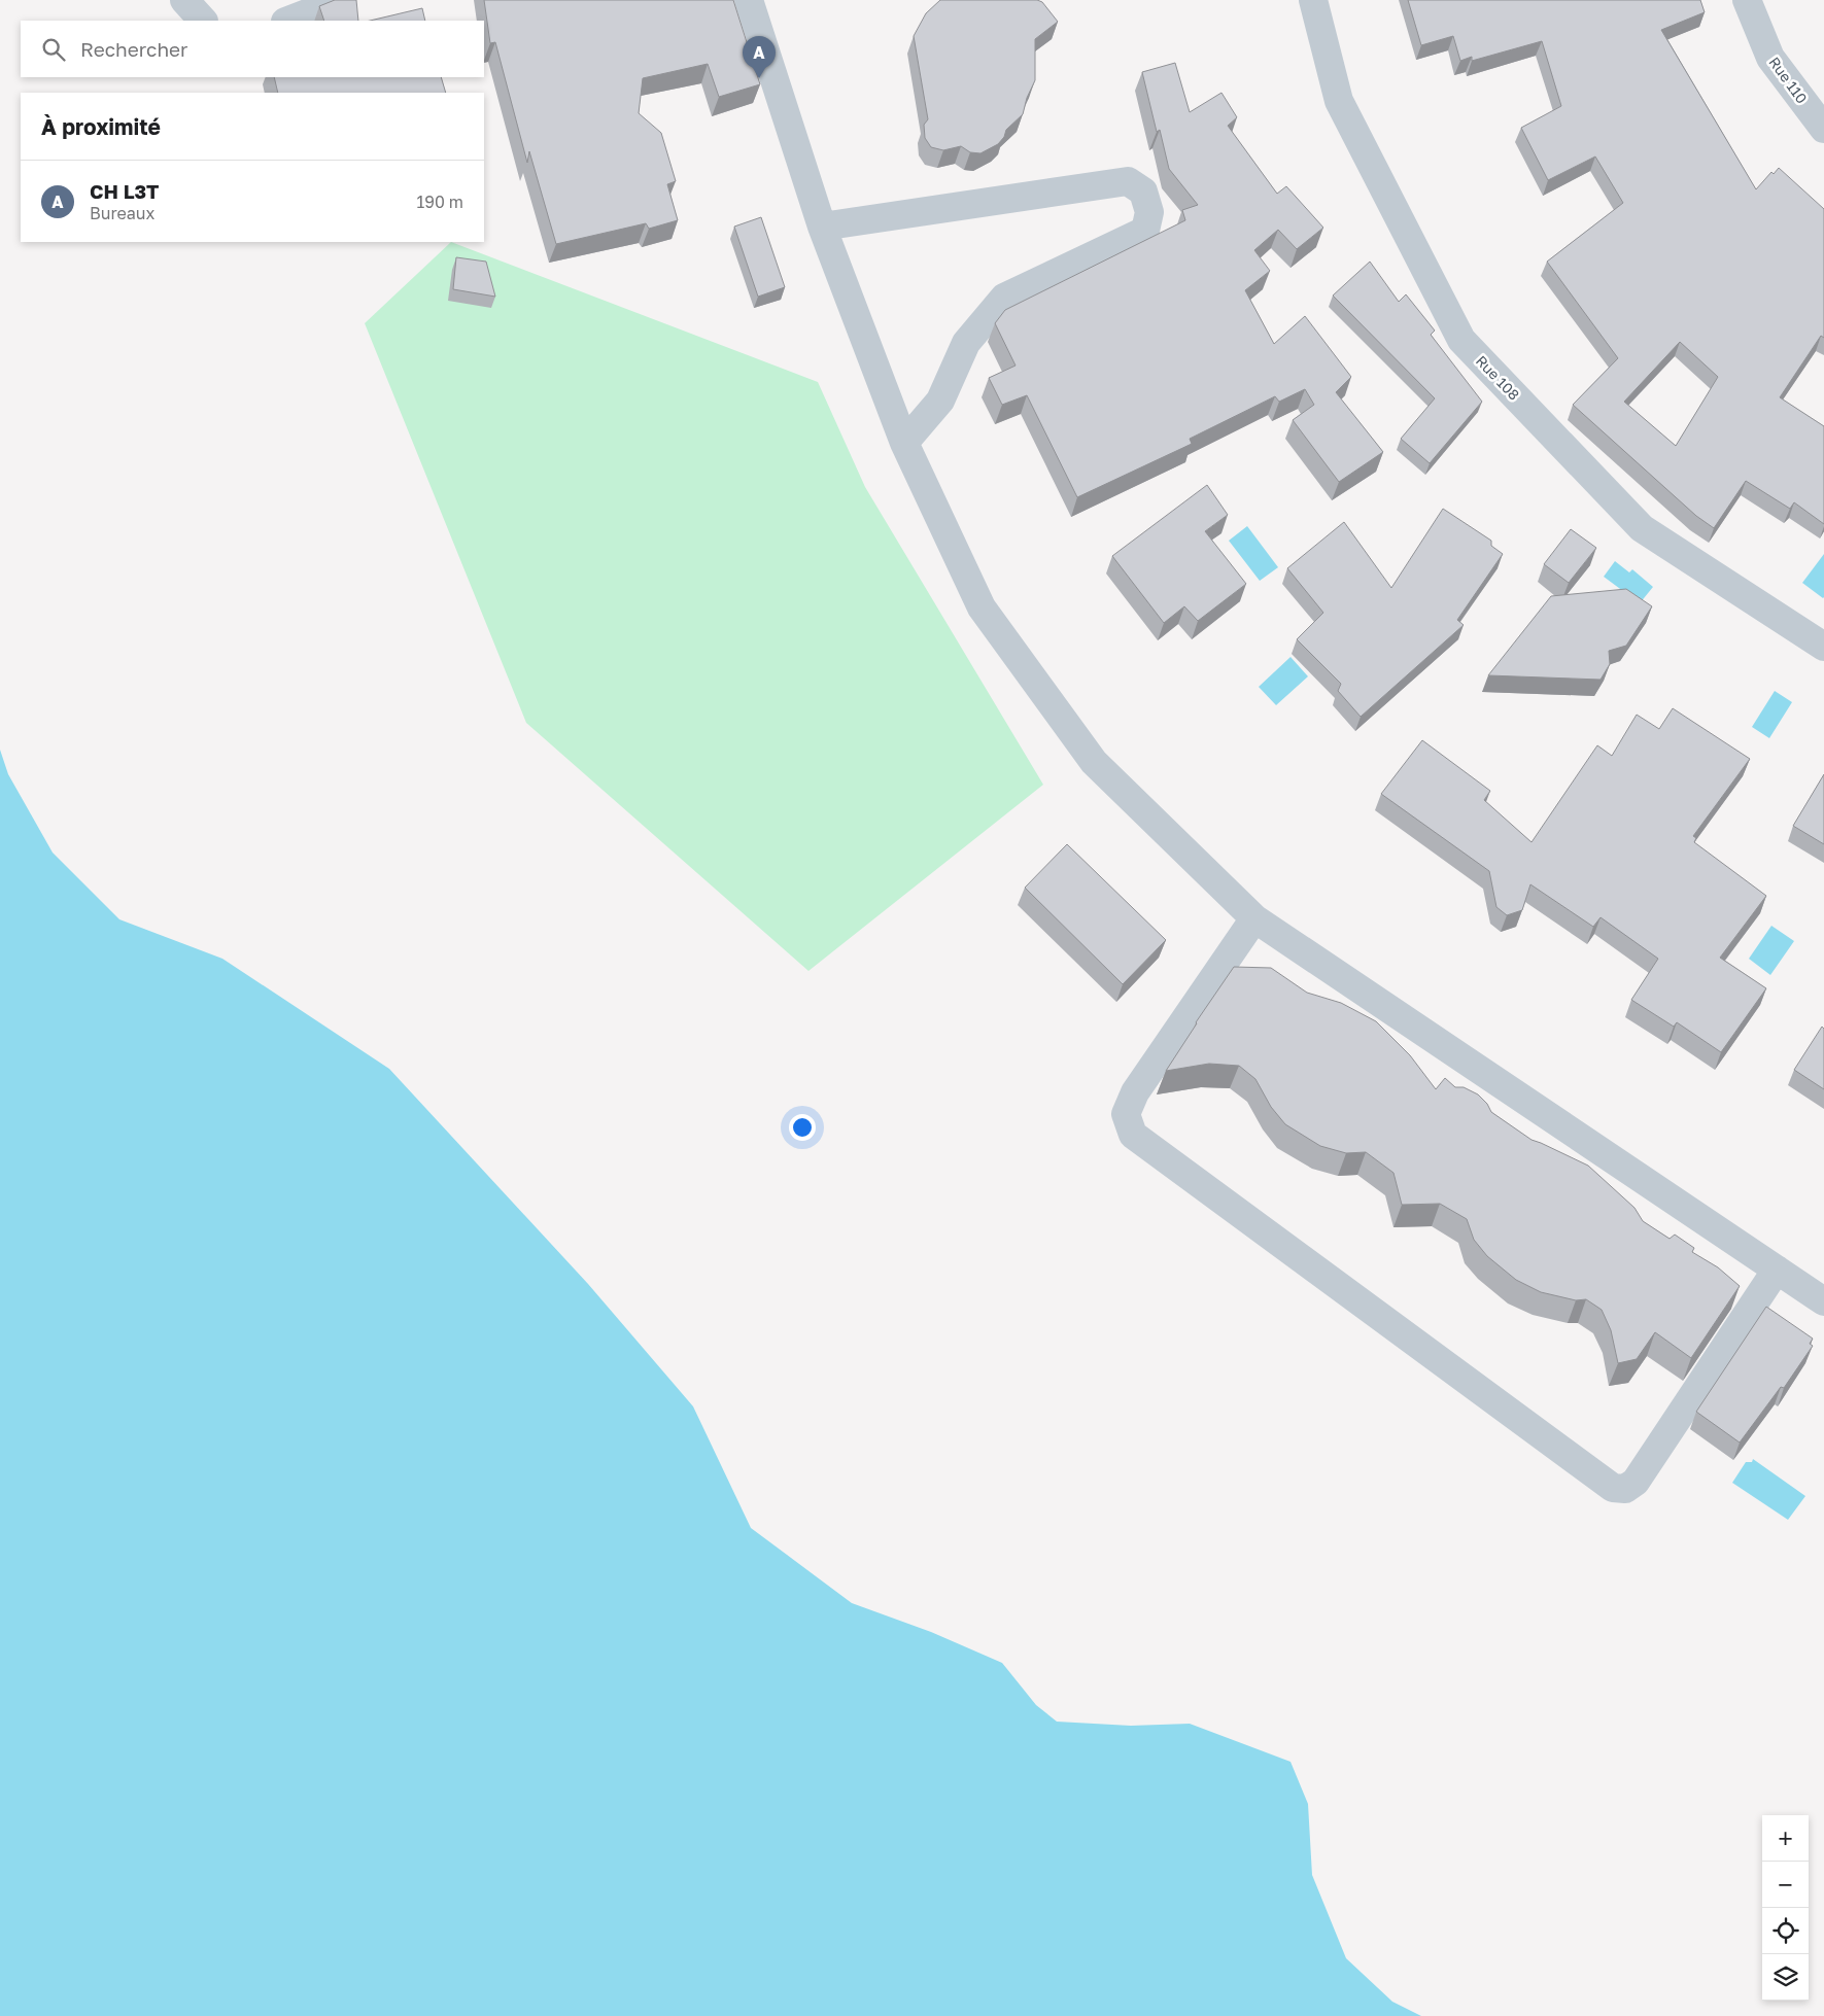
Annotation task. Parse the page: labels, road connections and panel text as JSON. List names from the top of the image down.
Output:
{
  "streets": {
    "street": ["Rue 110", "Rue 108"]
  },
  "page": {
    "search": "Rechercher",
    "pins": "A",
    "heading": "À proximité",
    "list": [
      {
        "mark": "A",
        "name": "CH L3T",
        "note": "Bureaux",
        "value": "190 m"
      }
    ],
    "map_buttons": ["+", "−"]
  }
}
